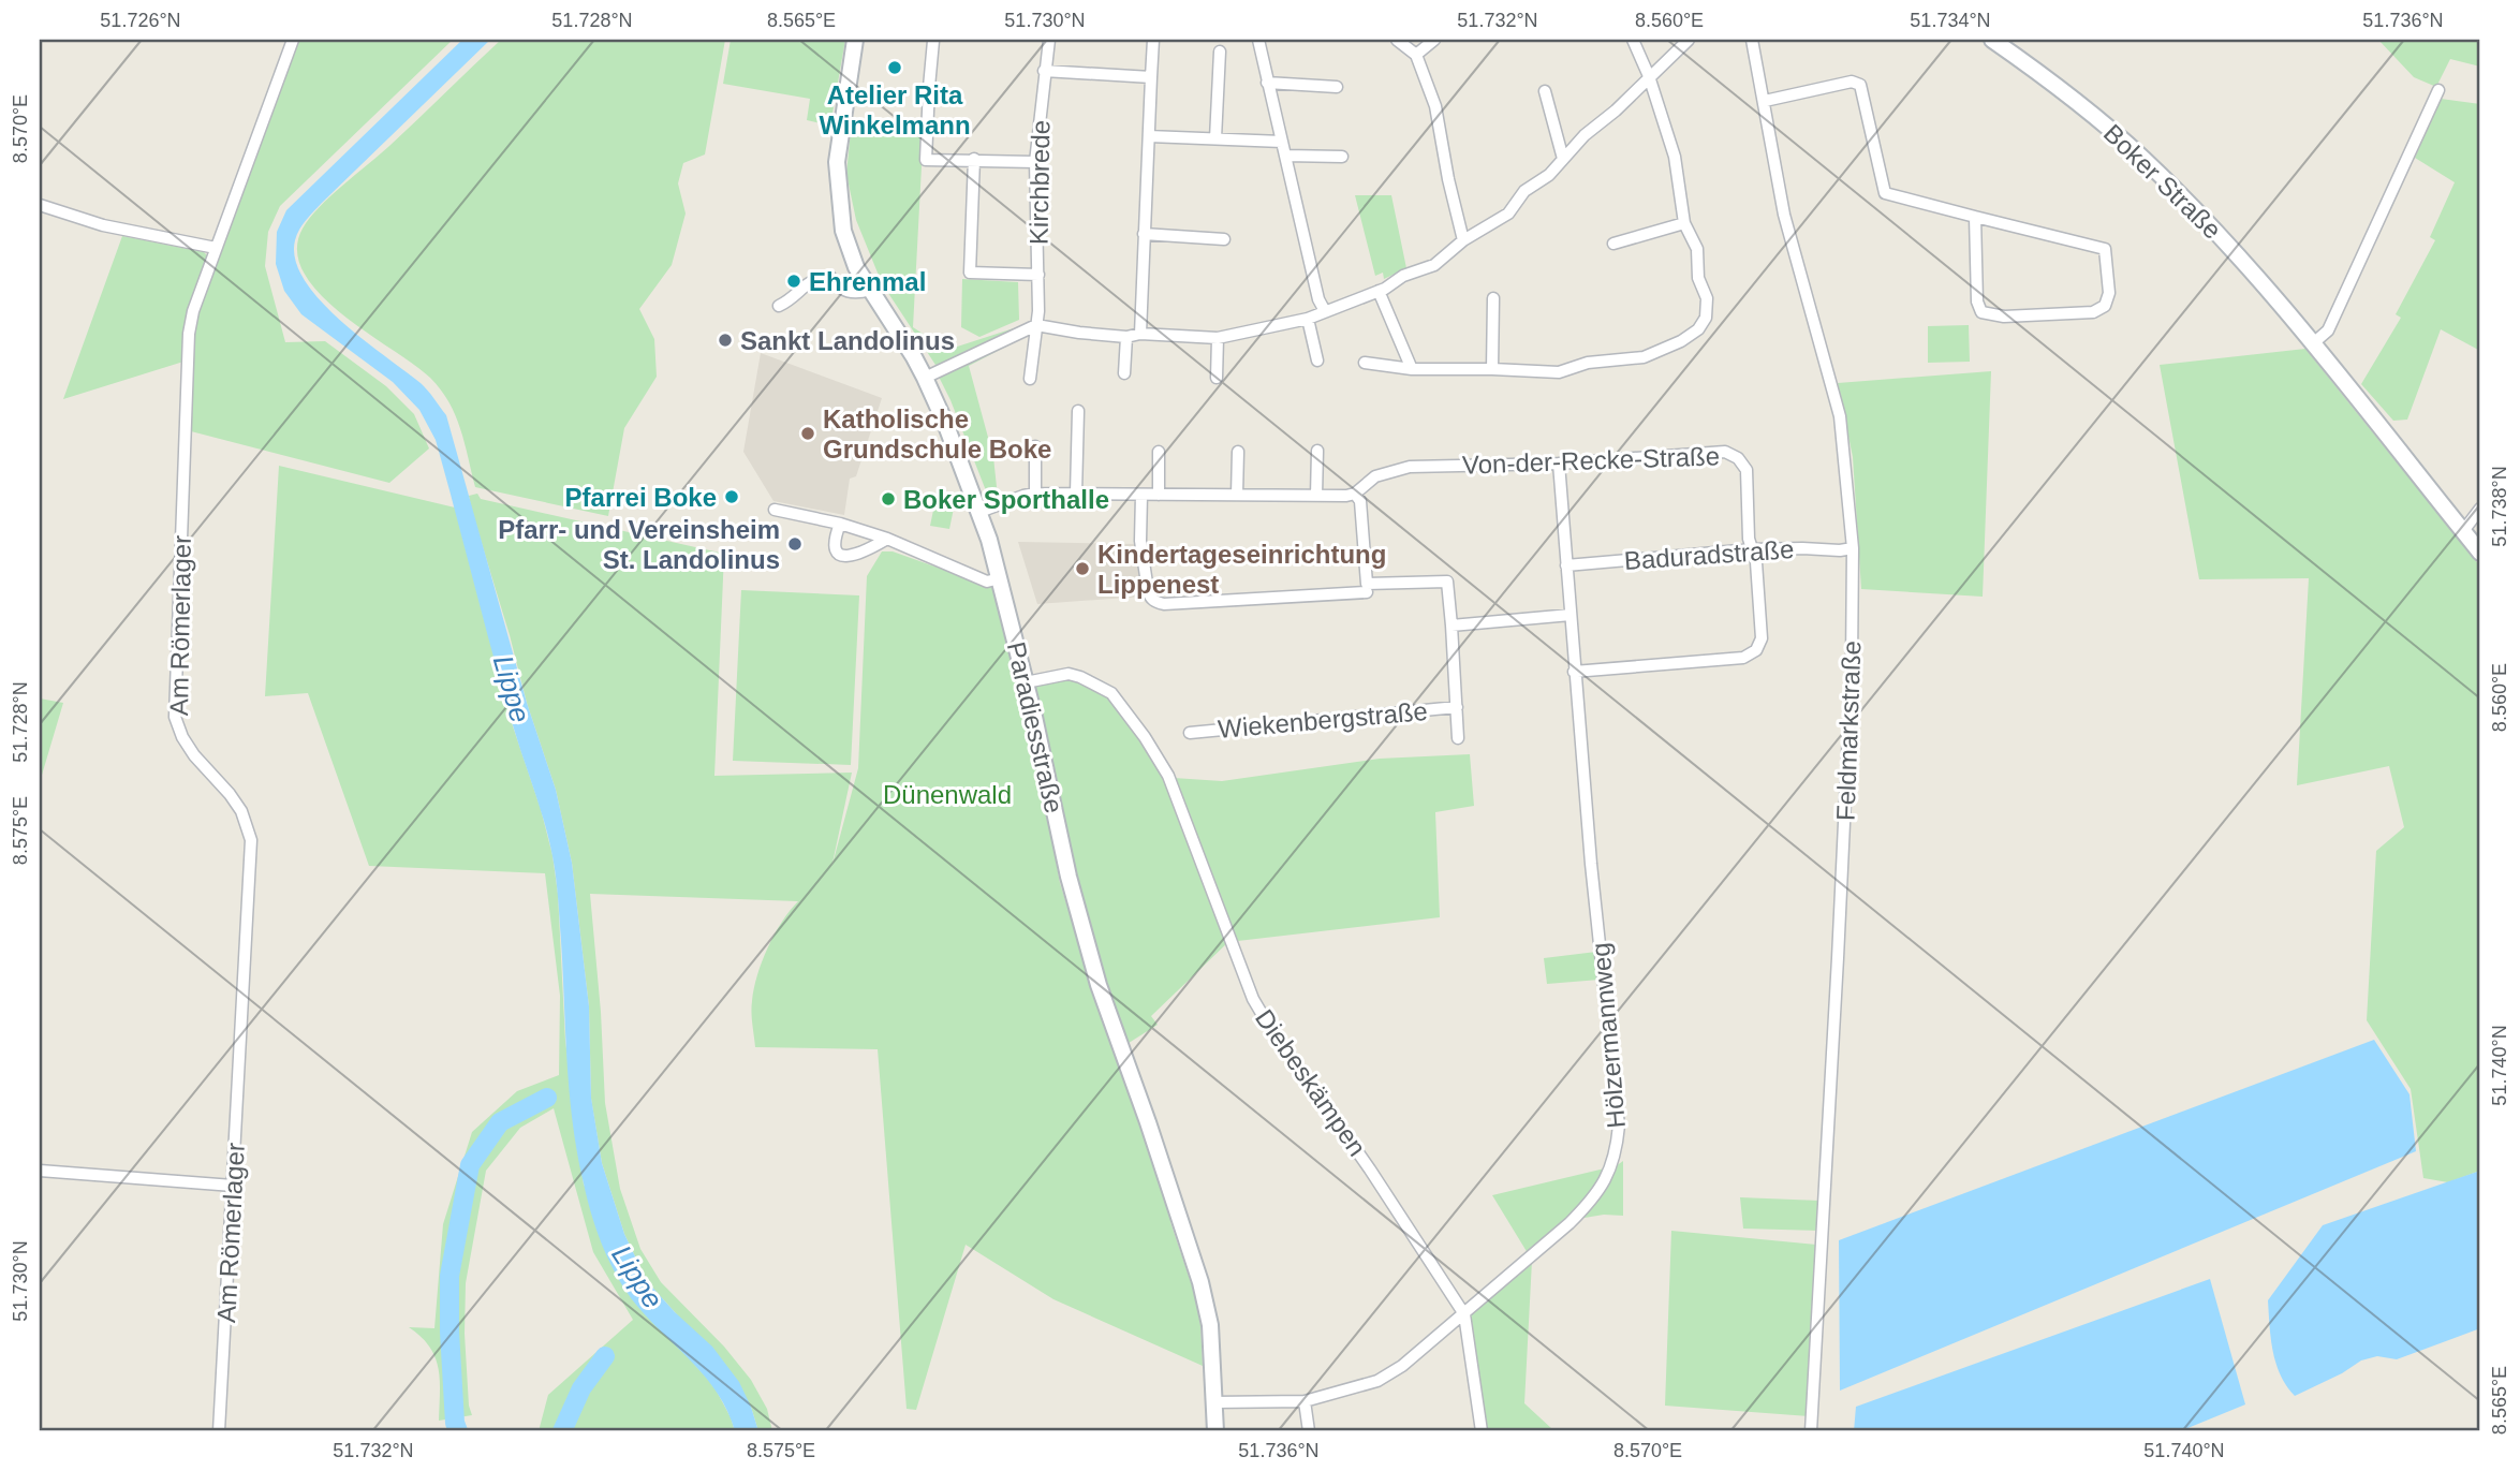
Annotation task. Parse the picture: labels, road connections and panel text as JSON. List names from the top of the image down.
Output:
{
  "streets": {
    "main road": ["Boker Straße", "Paradiesstraße"],
    "street": [
      "Kirchbrede",
      "Von-der-Recke-Straße",
      "Baduradstraße",
      "Am Römerlager",
      "Wiekenbergstraße",
      "Feldmarkstraße",
      "Hölzermannweg",
      "Diebeskämpen"
    ]
  },
  "crossings": [
    ["Von-der-Recke-Straße", "Baduradstraße"],
    ["Von-der-Recke-Straße", "Paradiesstraße"],
    ["Von-der-Recke-Straße", "Hölzermannweg"],
    ["Baduradstraße", "Feldmarkstraße"],
    ["Baduradstraße", "Hölzermannweg"],
    ["Paradiesstraße", "Hölzermannweg"],
    ["Paradiesstraße", "Diebeskämpen"],
    ["Hölzermannweg", "Diebeskämpen"]
  ],
  "water": ["Lippe"],
  "parks": ["Dünenwald"],
  "places": [
    "Atelier Rita Winkelmann",
    "Ehrenmal",
    "Sankt Landolinus",
    "Katholische Grundschule Boke",
    "Pfarrei Boke",
    "Boker Sporthalle",
    "Pfarr- und Vereinsheim St. Landolinus",
    "Kindertageseinrichtung Lippenest"
  ],
  "coordinates": [
    "51.726°N",
    "51.728°N",
    "8.565°E",
    "51.730°N",
    "51.732°N",
    "8.560°E",
    "51.734°N",
    "51.736°N",
    "8.570°E",
    "51.738°N",
    "8.575°E",
    "51.740°N"
  ]
}
